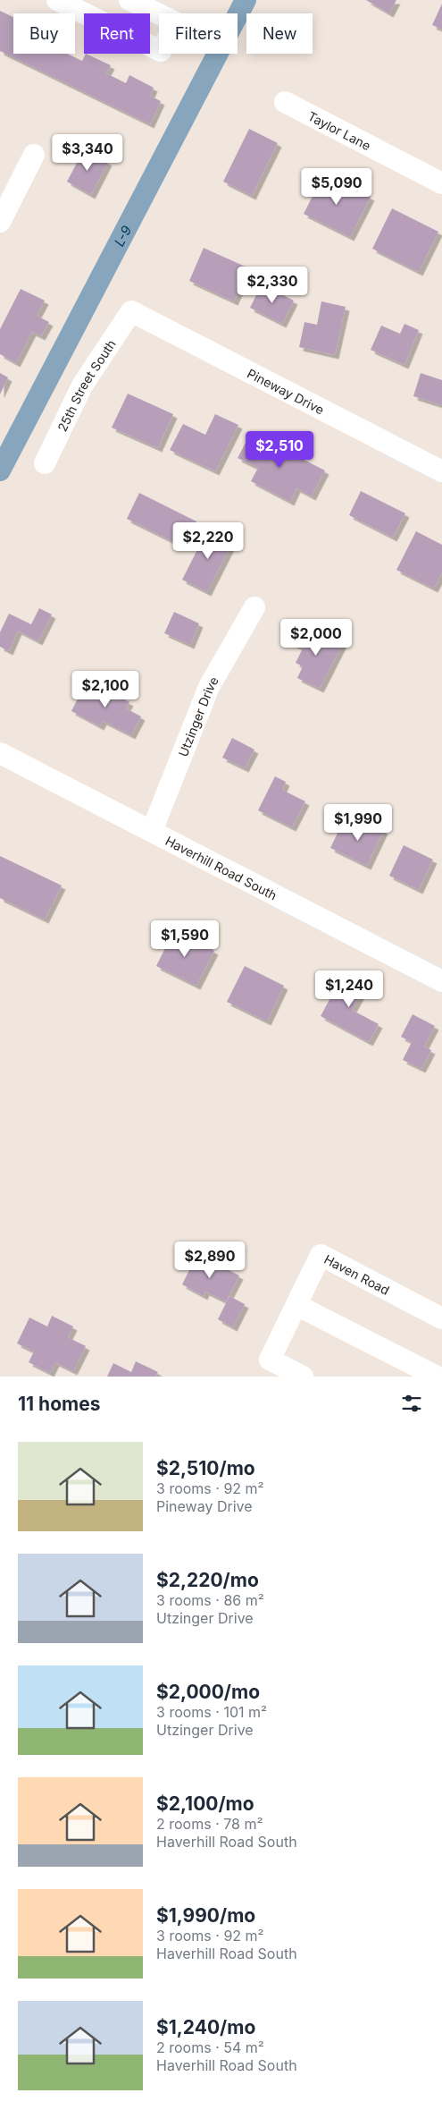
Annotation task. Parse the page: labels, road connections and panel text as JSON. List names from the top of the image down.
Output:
{
  "streets": {
    "street": [
      "Taylor Lane",
      "25th Street South",
      "Pineway Drive",
      "Utzinger Drive",
      "Haverhill Road South",
      "Haven Road"
    ]
  },
  "crossings": [
    ["25th Street South", "Pineway Drive"],
    ["Utzinger Drive", "Haverhill Road South"]
  ],
  "water": ["L-9"],
  "page": {
    "chip": [
      "Buy",
      "Rent",
      "Filters",
      "New"
    ],
    "price": [
      "$3,340",
      "$5,090",
      "$2,330",
      "$2,510",
      "$2,220",
      "$2,000",
      "$2,100",
      "$1,990",
      "$1,590",
      "$1,240",
      "$2,890"
    ],
    "heading": "11 homes",
    "list": [
      {
        "name": "$2,510/mo",
        "note": "3 rooms · 92 m² · Pineway Drive"
      },
      {
        "name": "$2,220/mo",
        "note": "3 rooms · 86 m² · Utzinger Drive"
      },
      {
        "name": "$2,000/mo",
        "note": "3 rooms · 101 m² · Utzinger Drive"
      },
      {
        "name": "$2,100/mo",
        "note": "2 rooms · 78 m² · Haverhill Road South"
      },
      {
        "name": "$1,990/mo",
        "note": "3 rooms · 92 m² · Haverhill Road South"
      },
      {
        "name": "$1,240/mo",
        "note": "2 rooms · 54 m² · Haverhill Road South"
      }
    ]
  }
}
